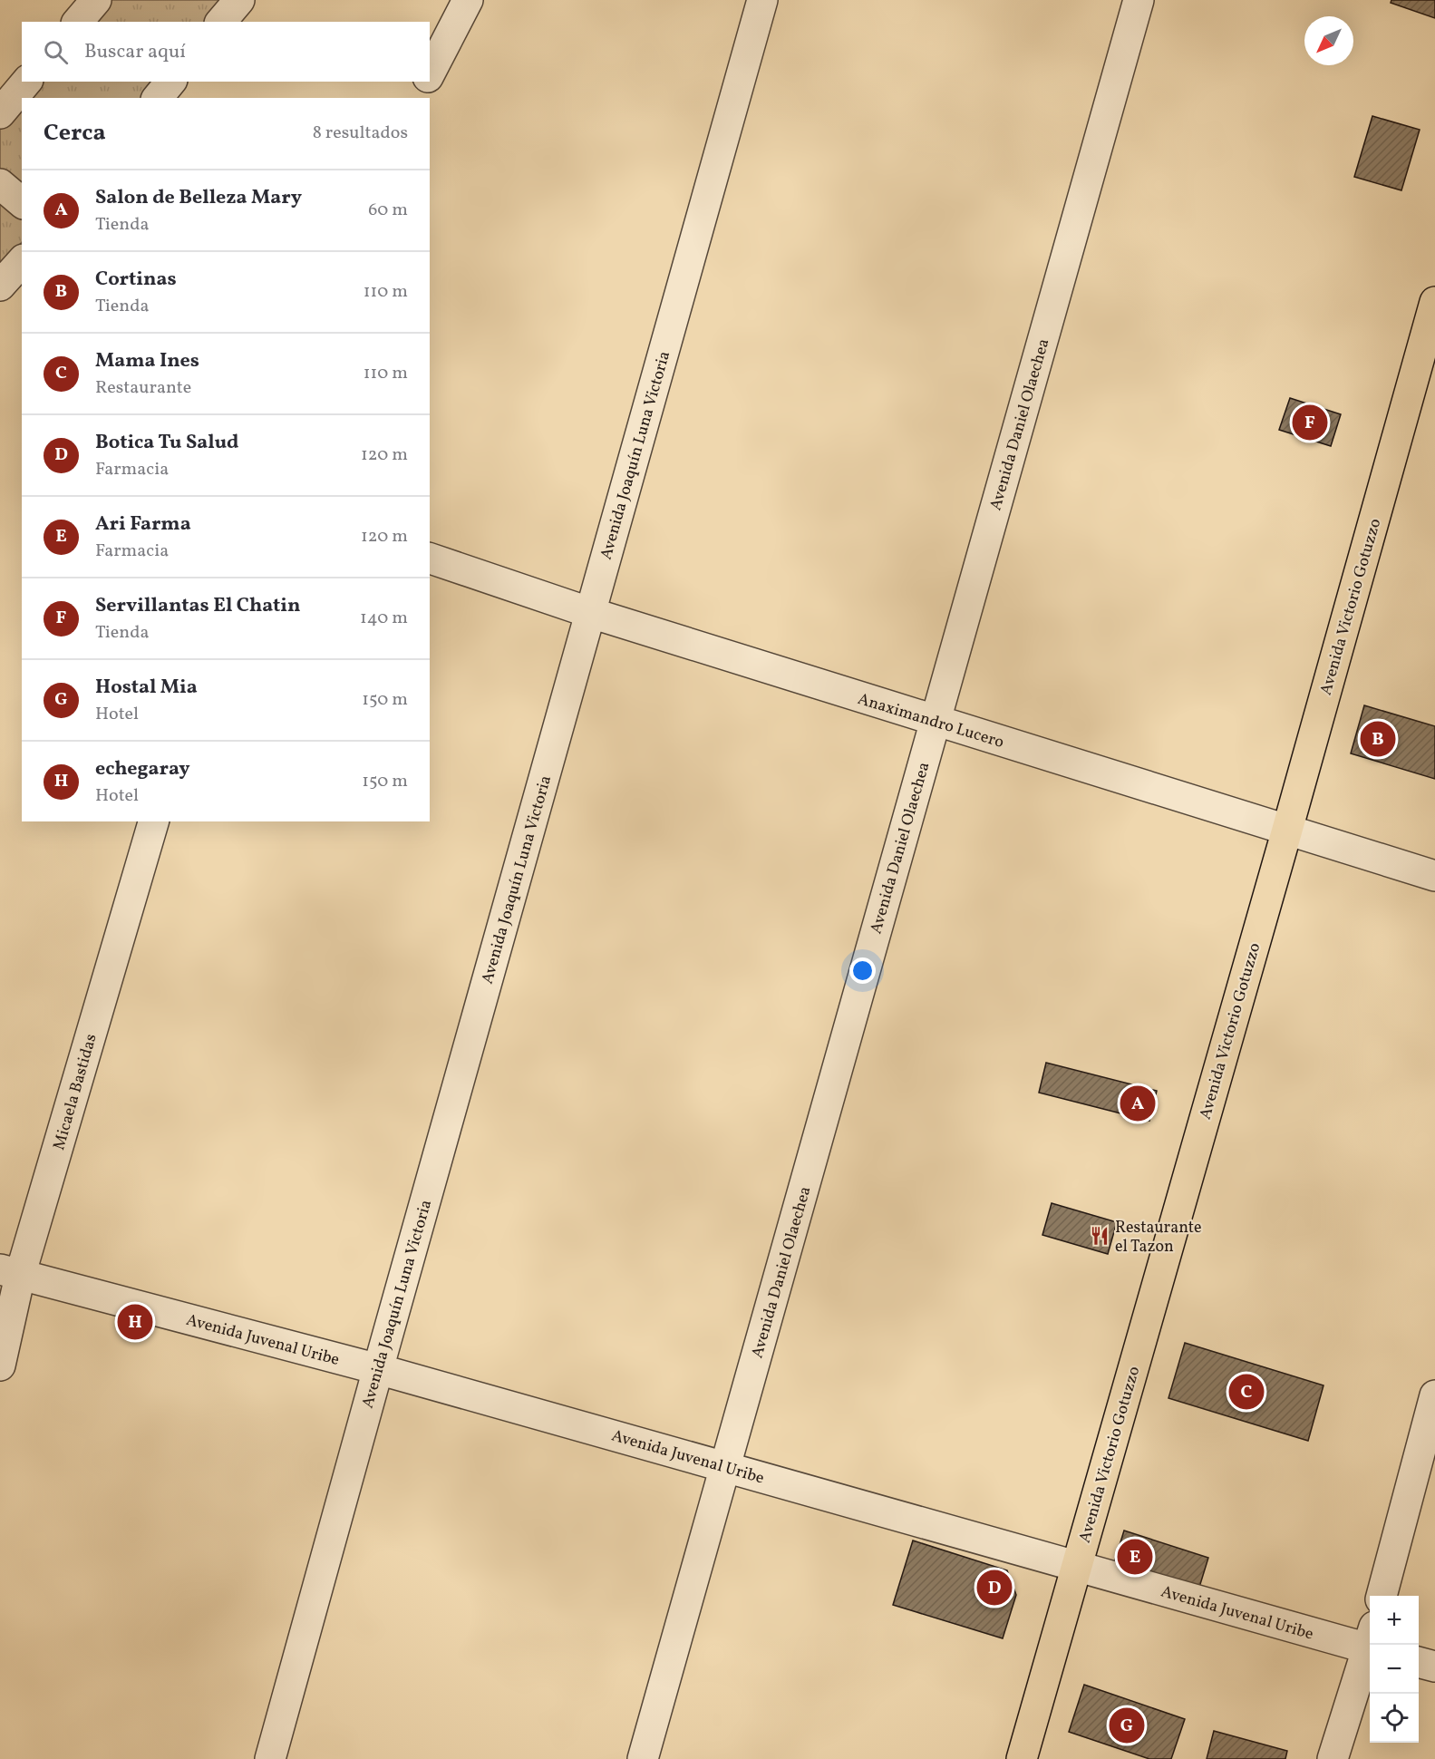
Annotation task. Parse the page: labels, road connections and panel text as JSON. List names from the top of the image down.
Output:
{
  "streets": {
    "main road": ["Avenida Victorio Gotuzzo"],
    "street": [
      "Avenida Daniel Olaechea",
      "Avenida Joaquín Luna Victoria",
      "Anaximandro Lucero",
      "Micaela Bastidas",
      "Avenida Juvenal Uribe"
    ]
  },
  "crossings": [
    ["Avenida Daniel Olaechea", "Anaximandro Lucero"],
    ["Avenida Daniel Olaechea", "Avenida Juvenal Uribe"],
    ["Avenida Joaquín Luna Victoria", "Anaximandro Lucero"],
    ["Avenida Joaquín Luna Victoria", "Avenida Juvenal Uribe"],
    ["Avenida Victorio Gotuzzo", "Anaximandro Lucero"],
    ["Avenida Victorio Gotuzzo", "Avenida Juvenal Uribe"],
    ["Micaela Bastidas", "Avenida Juvenal Uribe"]
  ],
  "places": {
    "restaurant": ["Restaurante el Tazon"]
  },
  "north": "bottom left",
  "page": {
    "search": "Buscar aquí",
    "heading": ["Cerca", "8 resultados"],
    "list": [
      {
        "mark": "A",
        "name": "Salon de Belleza Mary",
        "note": "Tienda",
        "value": "60 m"
      },
      {
        "mark": "B",
        "name": "Cortinas",
        "note": "Tienda",
        "value": "110 m"
      },
      {
        "mark": "C",
        "name": "Mama Ines",
        "note": "Restaurante",
        "value": "110 m"
      },
      {
        "mark": "D",
        "name": "Botica Tu Salud",
        "note": "Farmacia",
        "value": "120 m"
      },
      {
        "mark": "E",
        "name": "Ari Farma",
        "note": "Farmacia",
        "value": "120 m"
      },
      {
        "mark": "F",
        "name": "Servillantas El Chatin",
        "note": "Tienda",
        "value": "140 m"
      },
      {
        "mark": "G",
        "name": "Hostal Mia",
        "note": "Hotel",
        "value": "150 m"
      },
      {
        "mark": "H",
        "name": "echegaray",
        "note": "Hotel",
        "value": "150 m"
      }
    ],
    "pins": [
      "F",
      "B",
      "A",
      "H",
      "C",
      "E",
      "D",
      "G"
    ],
    "map_buttons": ["+", "−"]
  }
}
